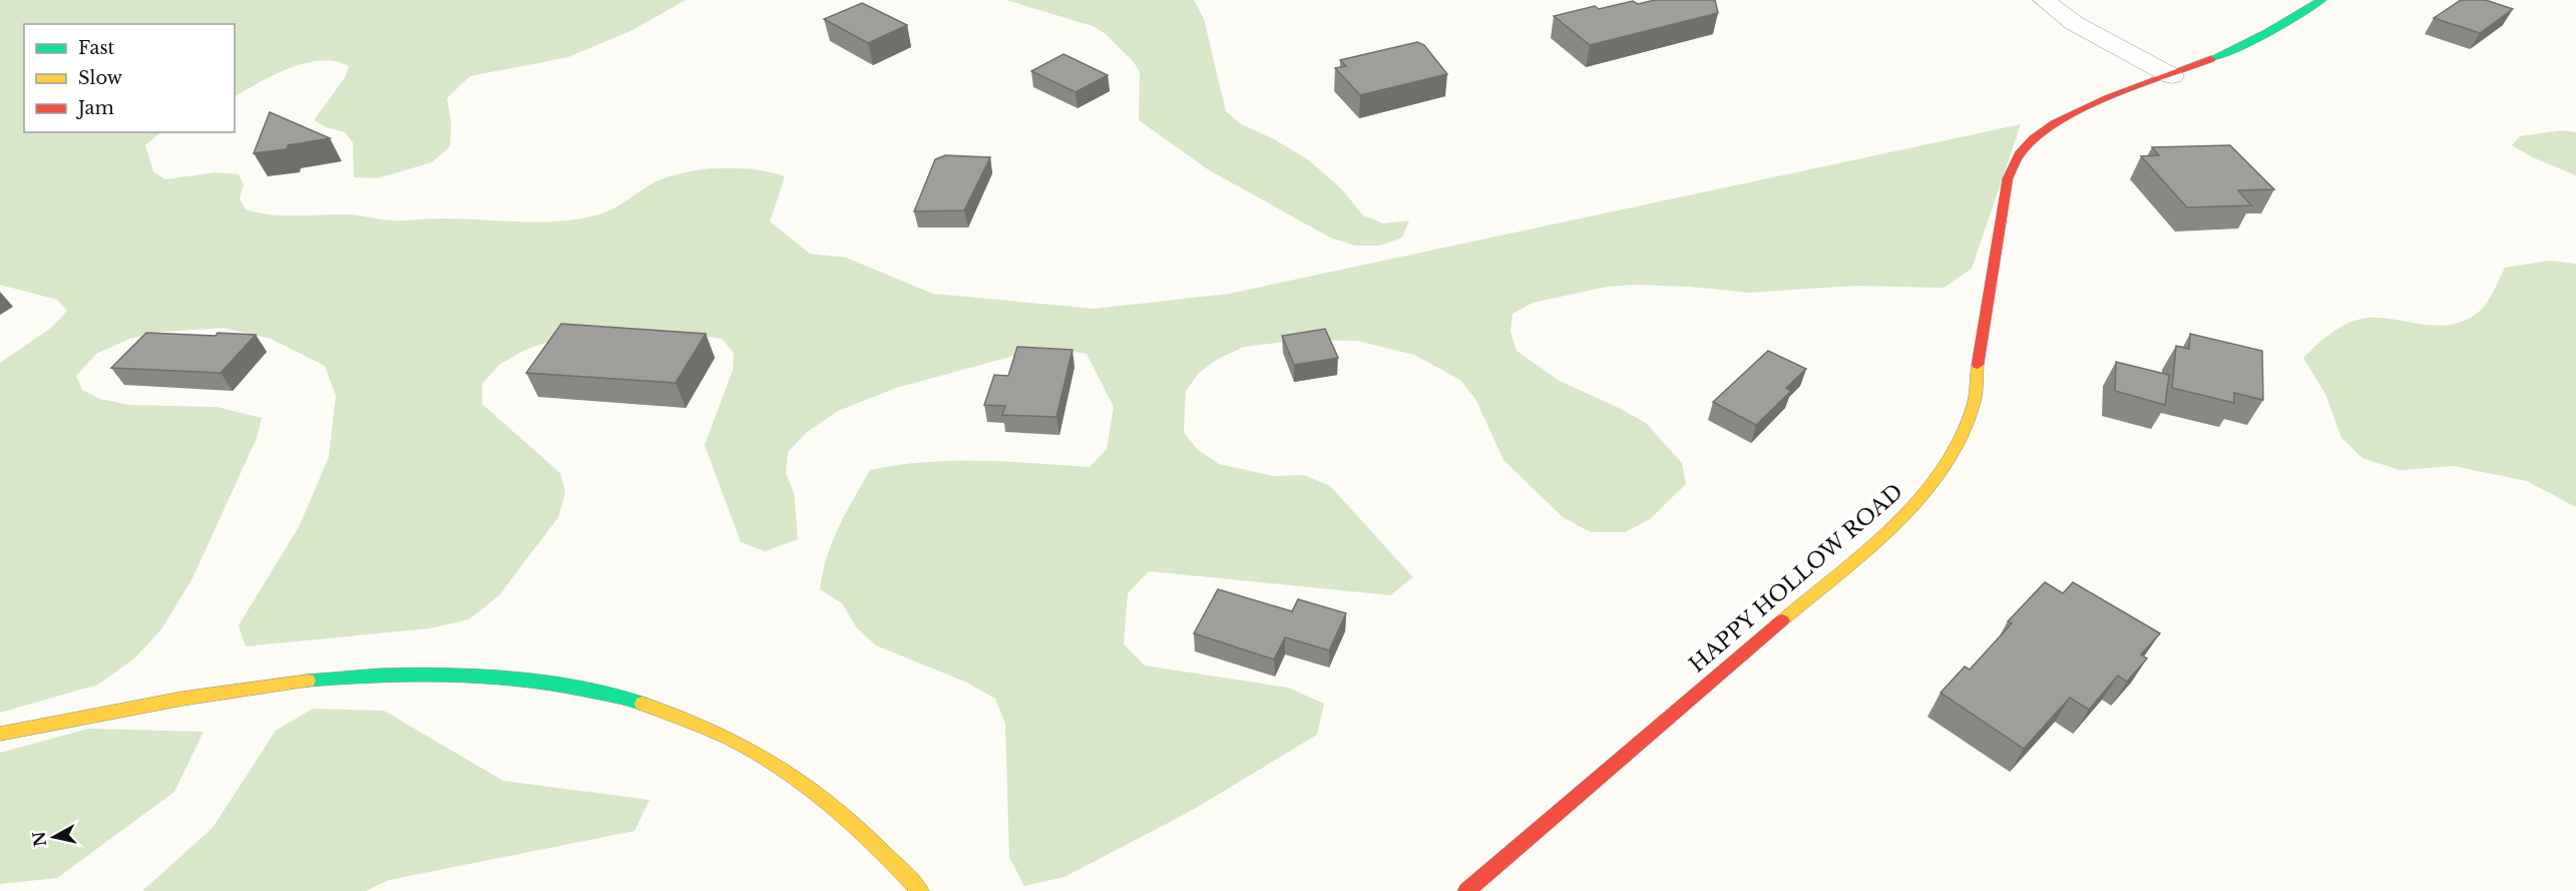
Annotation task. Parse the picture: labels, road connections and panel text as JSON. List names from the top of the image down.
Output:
{
  "streets": {
    "street": ["HAPPY HOLLOW ROAD"]
  },
  "legend": ["Fast", "Slow", "Jam"],
  "north": "left"
}
